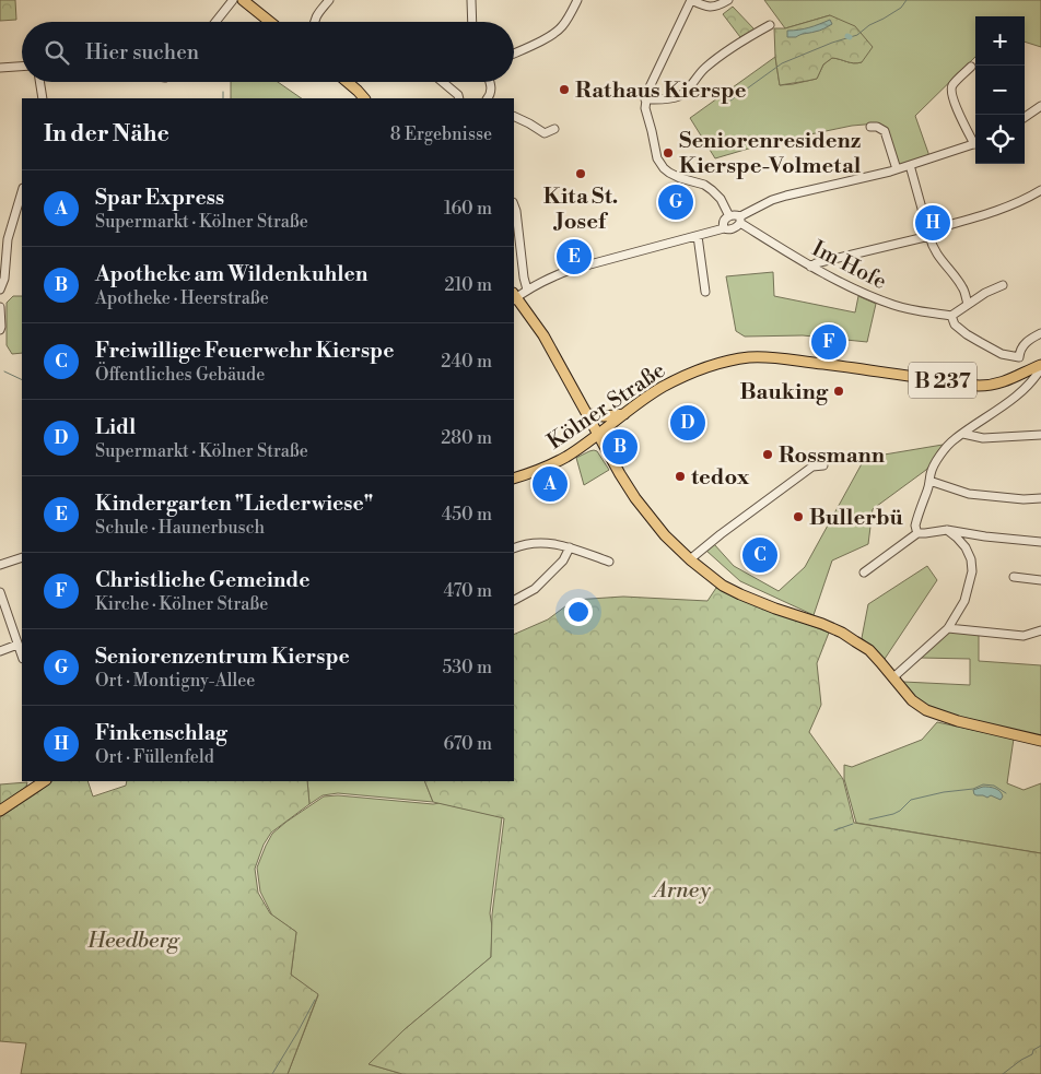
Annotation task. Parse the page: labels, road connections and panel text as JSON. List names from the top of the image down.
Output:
{
  "streets": {
    "main road": ["B 237", "Kölner Straße"],
    "street": ["Im Hofe"]
  },
  "parks": ["Arney", "Heedberg"],
  "places": [
    "Rathaus Kierspe",
    "Seniorenresidenz Kierspe-Volmetal",
    "Kita St. Josef",
    "Bauking",
    "Rossmann",
    "tedox",
    "Bullerbü"
  ],
  "page": {
    "map_buttons": ["+", "−"],
    "search": "Hier suchen",
    "heading": ["In der Nähe", "8 Ergebnisse"],
    "list": [
      {
        "mark": "A",
        "name": "Spar Express",
        "note": "Supermarkt · Kölner Straße",
        "value": "160 m"
      },
      {
        "mark": "B",
        "name": "Apotheke am Wildenkuhlen",
        "note": "Apotheke · Heerstraße",
        "value": "210 m"
      },
      {
        "mark": "C",
        "name": "Freiwillige Feuerwehr Kierspe",
        "note": "Öffentliches Gebäude",
        "value": "240 m"
      },
      {
        "mark": "D",
        "name": "Lidl",
        "note": "Supermarkt · Kölner Straße",
        "value": "280 m"
      },
      {
        "mark": "E",
        "name": "Kindergarten \"Liederwiese\"",
        "note": "Schule · Haunerbusch",
        "value": "450 m"
      },
      {
        "mark": "F",
        "name": "Christliche Gemeinde",
        "note": "Kirche · Kölner Straße",
        "value": "470 m"
      },
      {
        "mark": "G",
        "name": "Seniorenzentrum Kierspe",
        "note": "Ort · Montigny-Allee",
        "value": "530 m"
      },
      {
        "mark": "H",
        "name": "Finkenschlag",
        "note": "Ort · Füllenfeld",
        "value": "670 m"
      }
    ],
    "pins": [
      "G",
      "H",
      "E",
      "F",
      "D",
      "B",
      "A",
      "C"
    ]
  }
}
